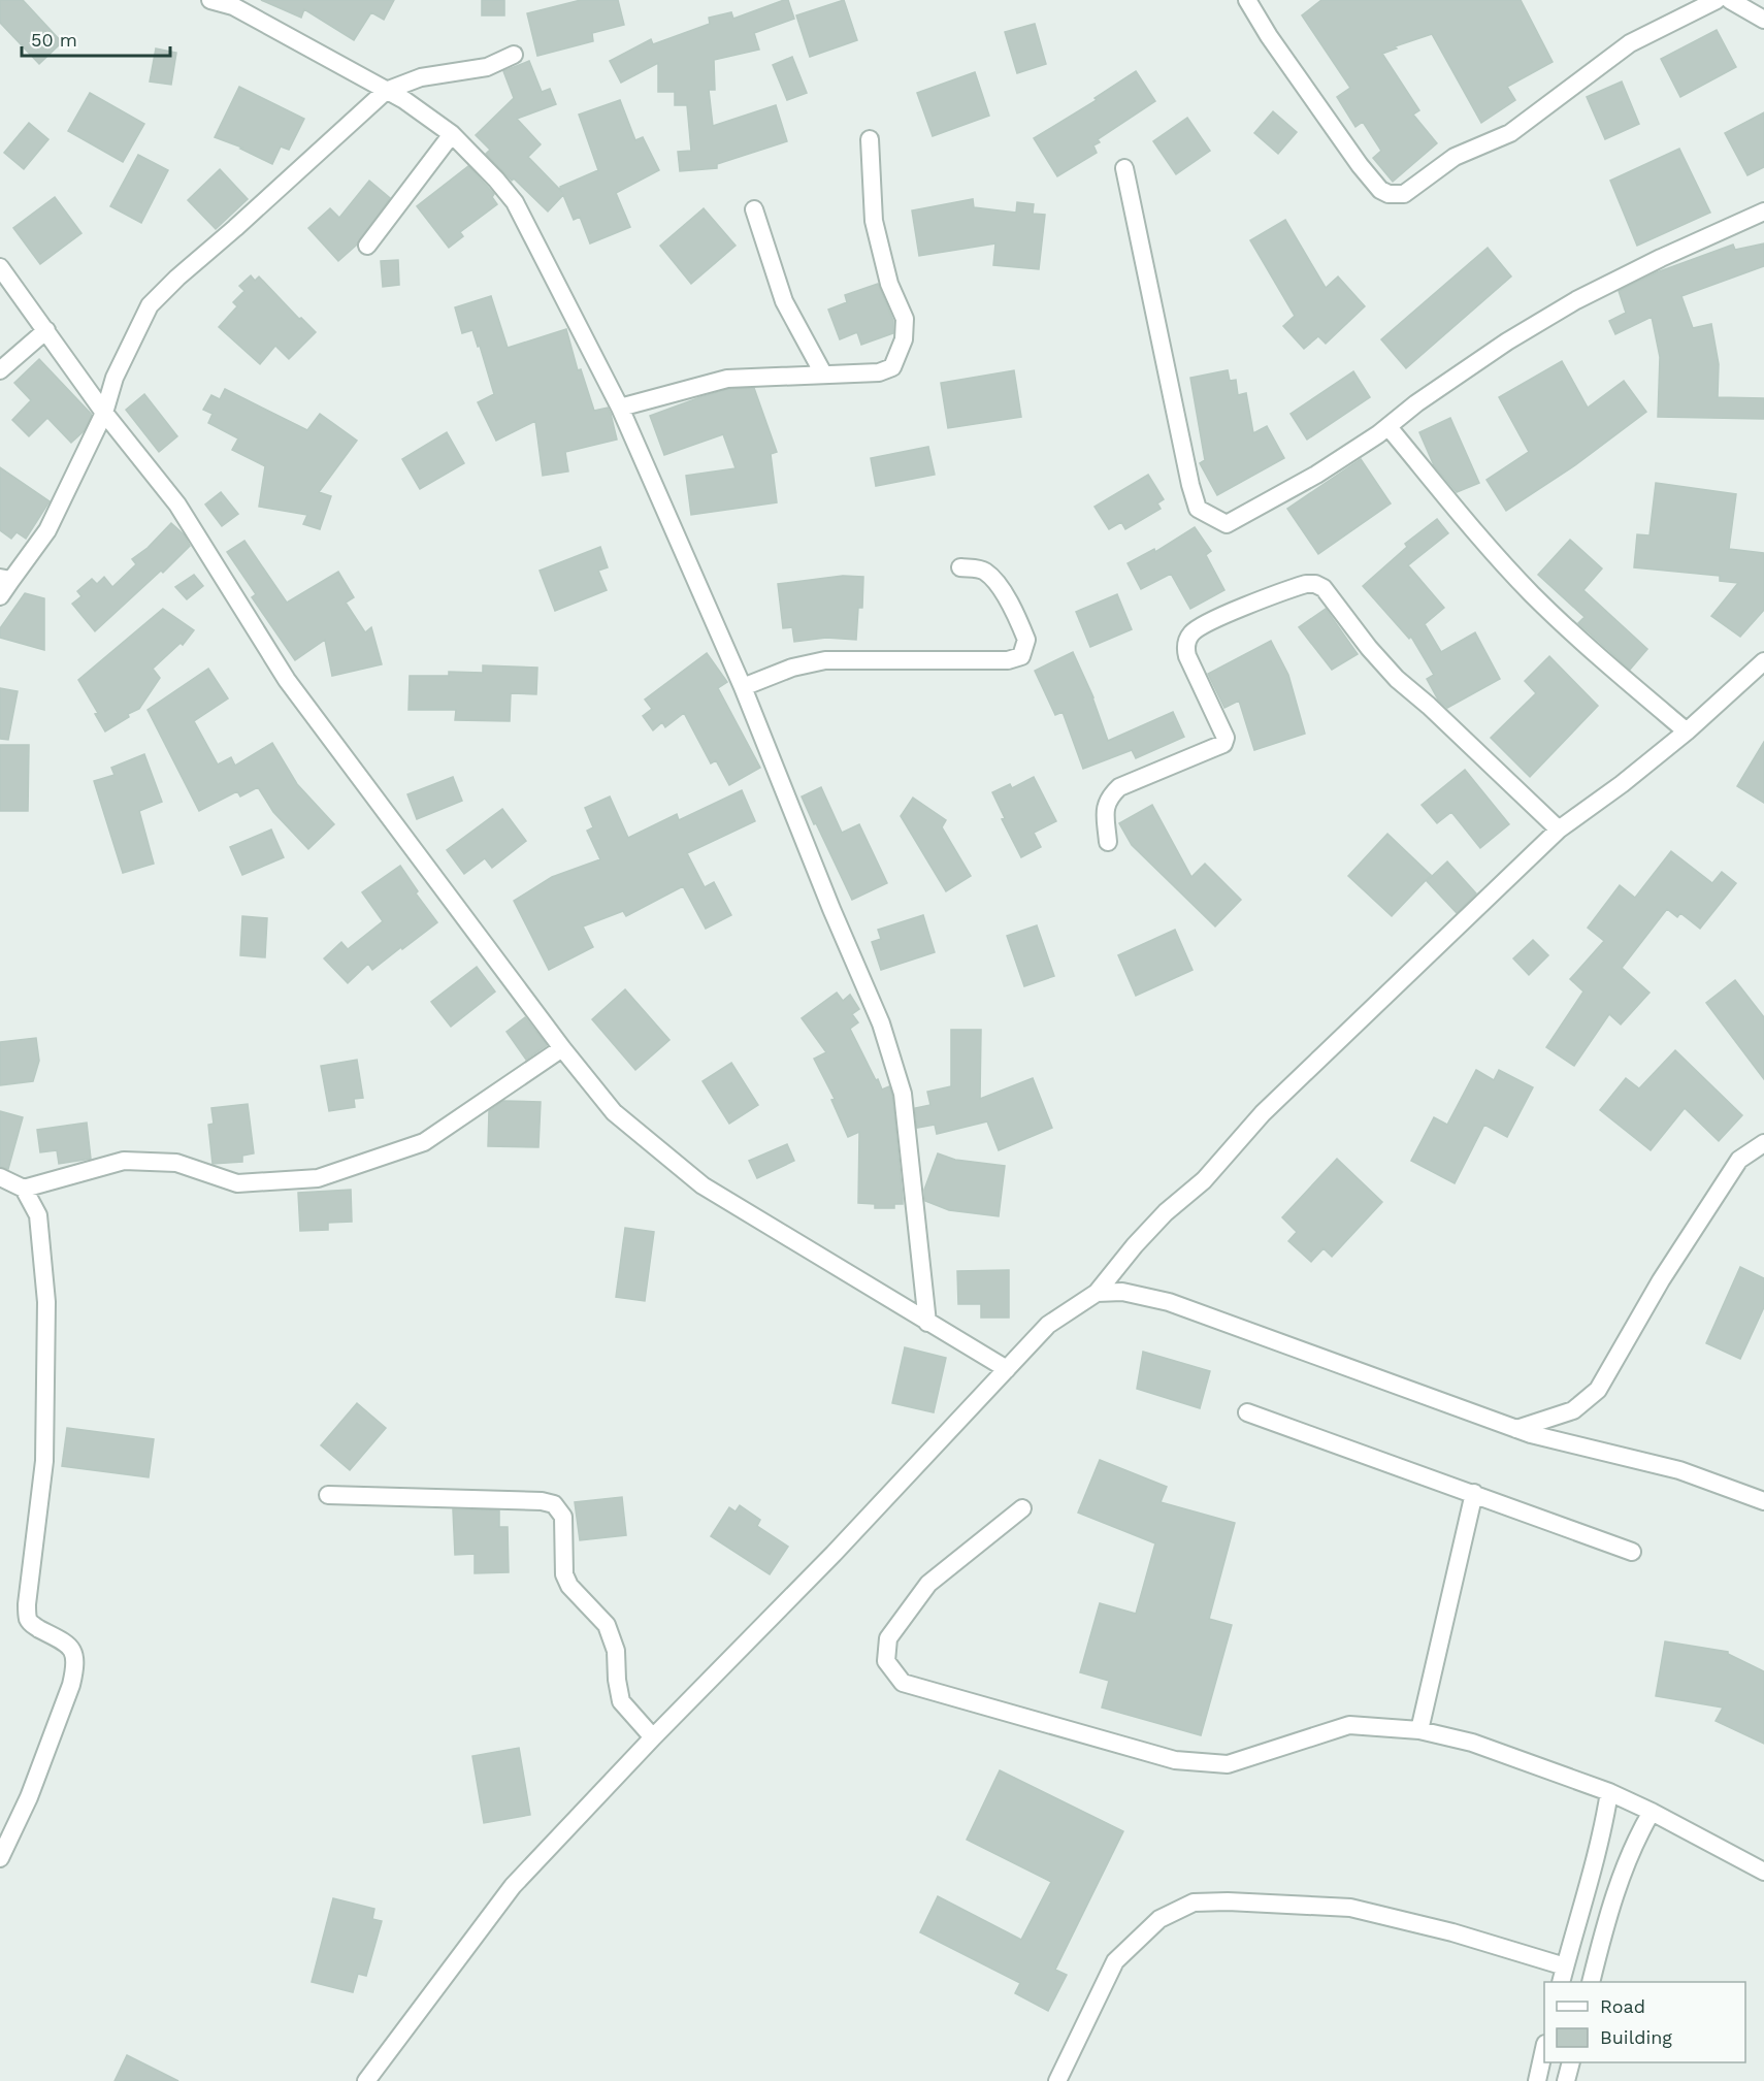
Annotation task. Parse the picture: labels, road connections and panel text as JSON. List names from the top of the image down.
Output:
{
  "legend": ["Road", "Building"],
  "scale_bar": "50 m"
}
